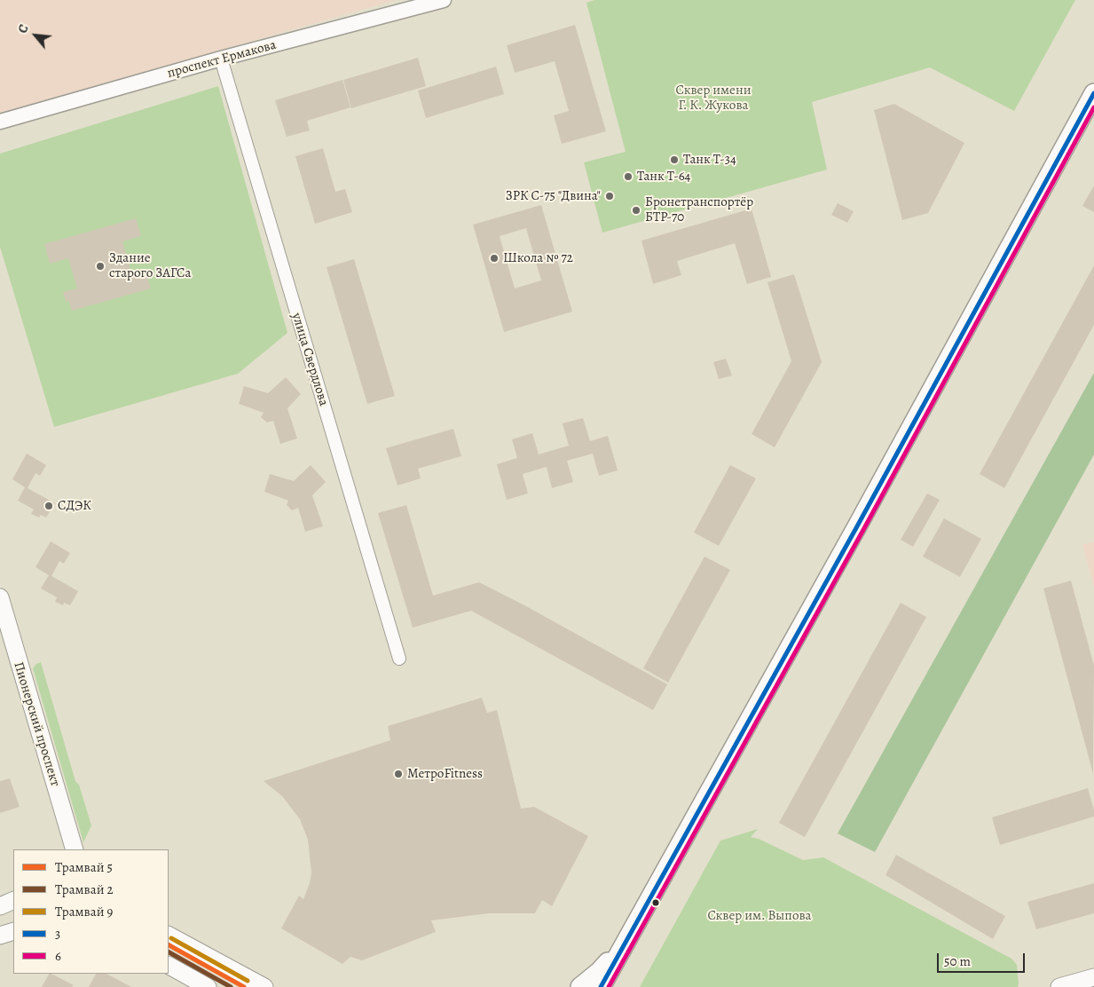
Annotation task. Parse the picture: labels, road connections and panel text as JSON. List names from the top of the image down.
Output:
{
  "streets": {
    "main road": ["Пионерский проспект"],
    "street": ["проспект Ермакова", "улица Свердлова"]
  },
  "crossings": [
    ["проспект Ермакова", "улица Свердлова"]
  ],
  "parks": ["Сквер имени Г. К. Жукова", "Сквер им. Выпова"],
  "places": [
    "Танк Т-34",
    "Танк Т-64",
    "ЗРК С-75 \"Двина\"",
    "Бронетранспортёр БТР-70",
    "Школа № 72",
    "Здание старого ЗАГСа",
    "СДЭК",
    "МетроFitness"
  ],
  "lines": [
    "transit line 3",
    "transit line 6",
    "tram line 9",
    "tram line 5",
    "tram line 2"
  ],
  "legend": [
    "Трамвай 5",
    "Трамвай 2",
    "Трамвай 9",
    "3",
    "6"
  ],
  "scale_bar": "50 m",
  "north": "top left"
}
